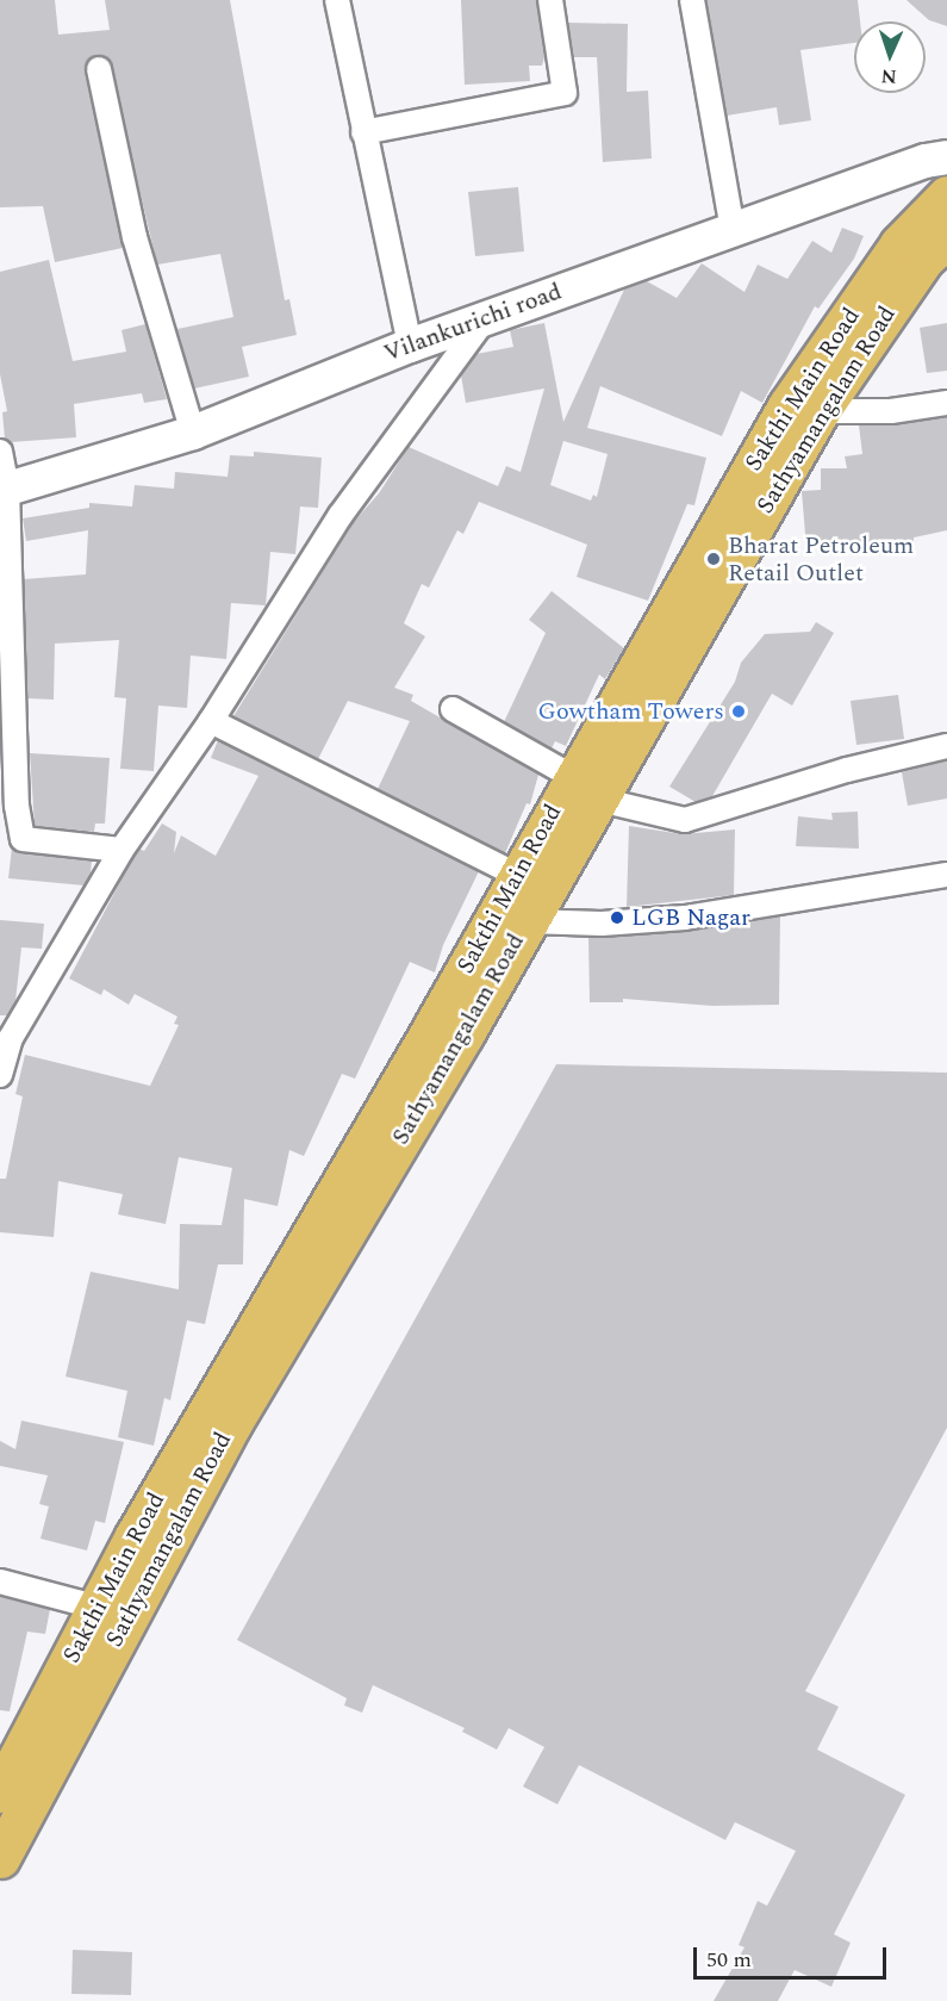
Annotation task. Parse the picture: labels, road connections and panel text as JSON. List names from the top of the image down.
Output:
{
  "streets": {
    "highway": ["Sakthi Main Road", "Sathyamangalam Road"],
    "main road": ["Vilankurichi road"]
  },
  "crossings": [
    ["Sakthi Main Road", "Sathyamangalam Road"]
  ],
  "places": ["Bharat Petroleum Retail Outlet", "Gowtham Towers", "LGB Nagar"],
  "scale_bar": "50 m",
  "north": "bottom"
}
